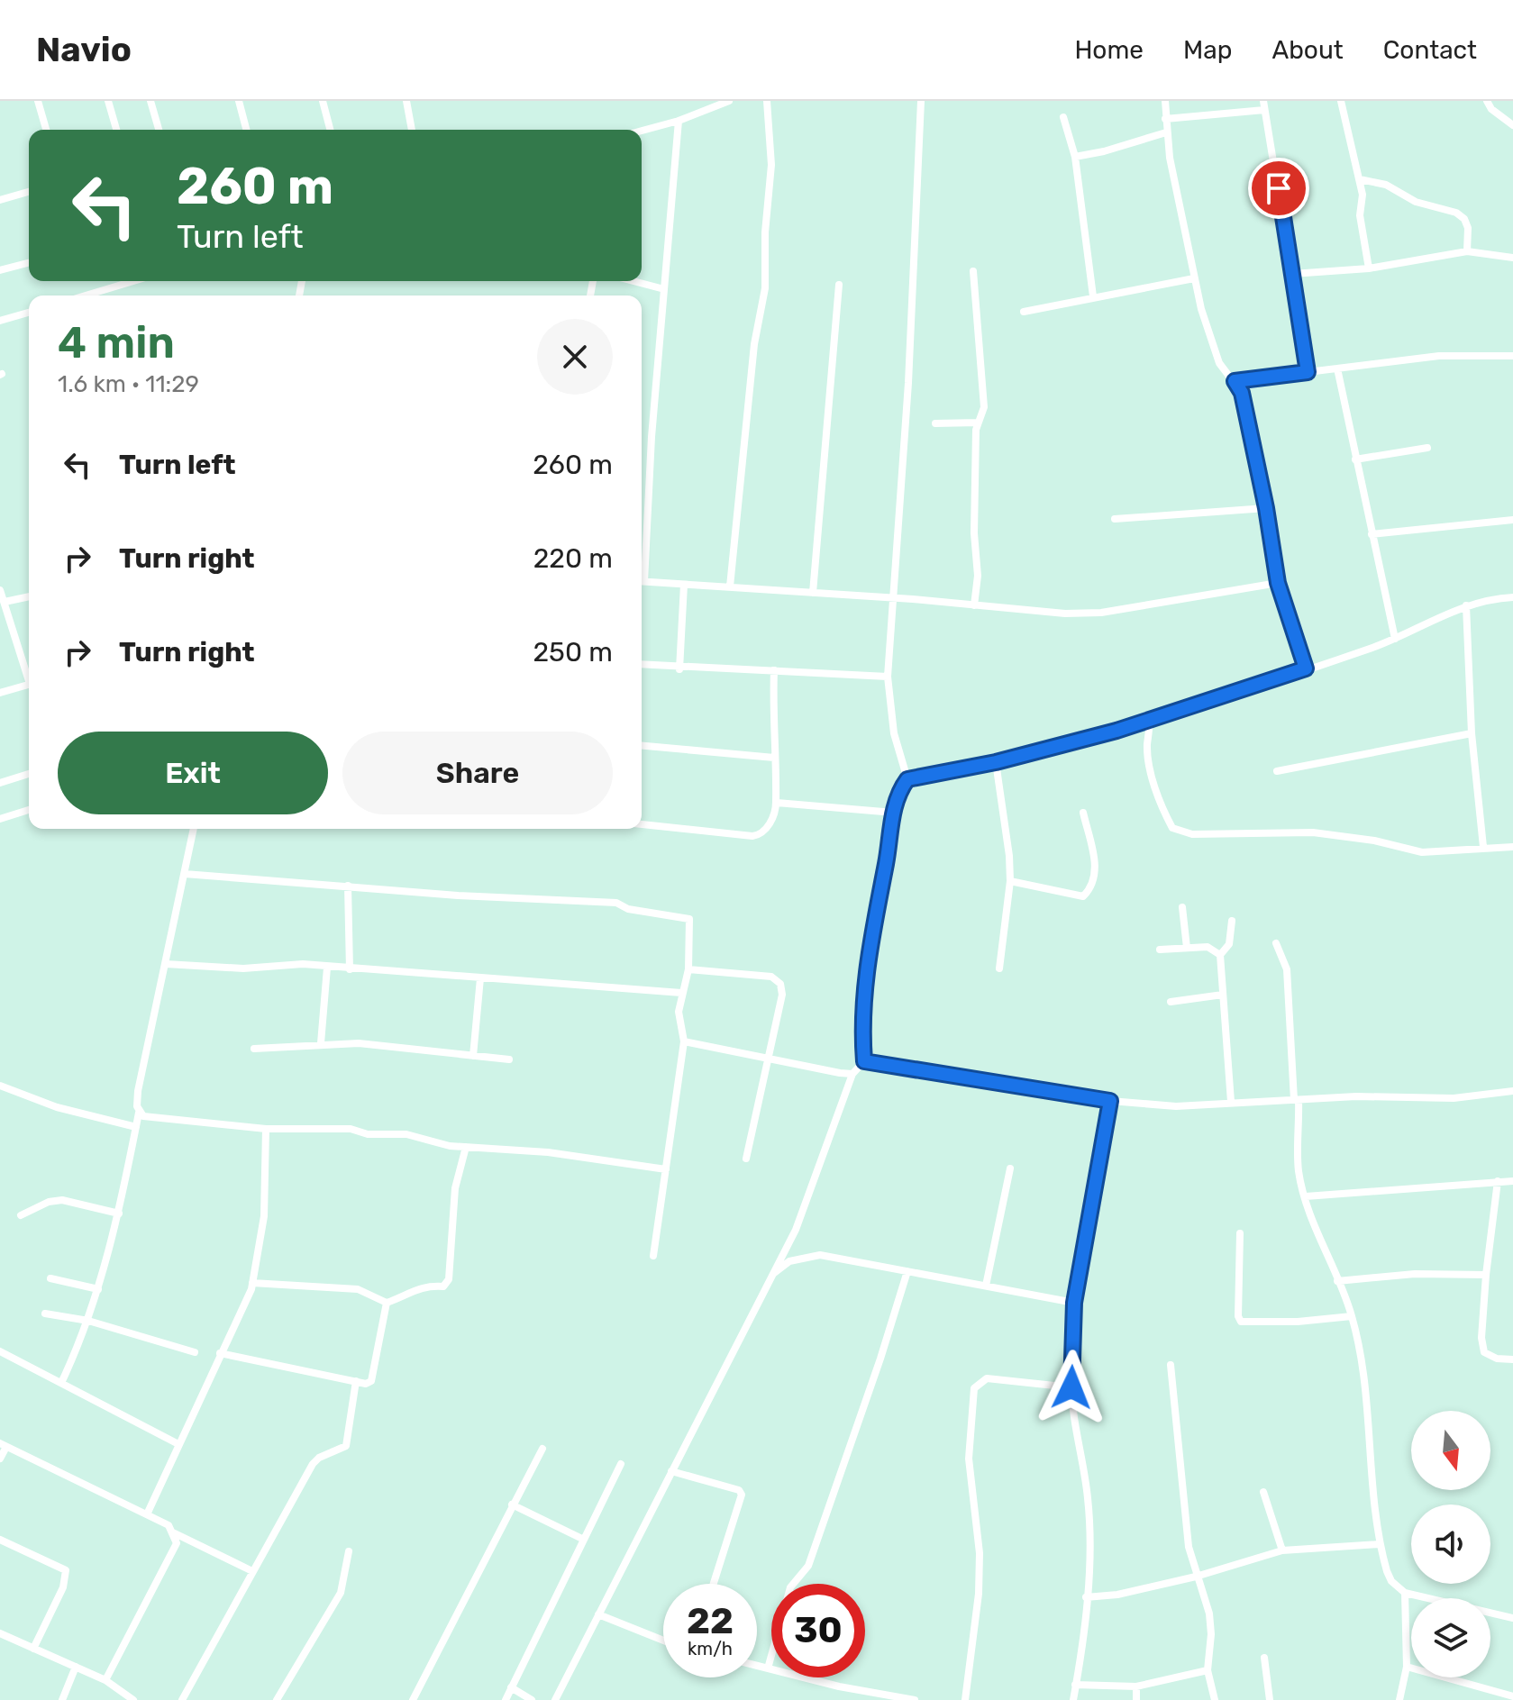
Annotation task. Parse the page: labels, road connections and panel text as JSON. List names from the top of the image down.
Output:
{
  "north": "bottom",
  "page": {
    "header": "Navio",
    "nav": [
      "Home",
      "Map",
      "About",
      "Contact"
    ],
    "turn": ["260 m", "Turn left"],
    "heading": ["4 min", "1.6 km · 11:29"],
    "list": [
      {
        "name": "Turn left",
        "value": "260 m"
      },
      {
        "name": "Turn right",
        "value": "220 m"
      },
      {
        "name": "Turn right",
        "value": "250 m"
      }
    ],
    "buttons": ["Exit", "Share"],
    "speed": "22 km/h",
    "limit": "30"
  }
}
